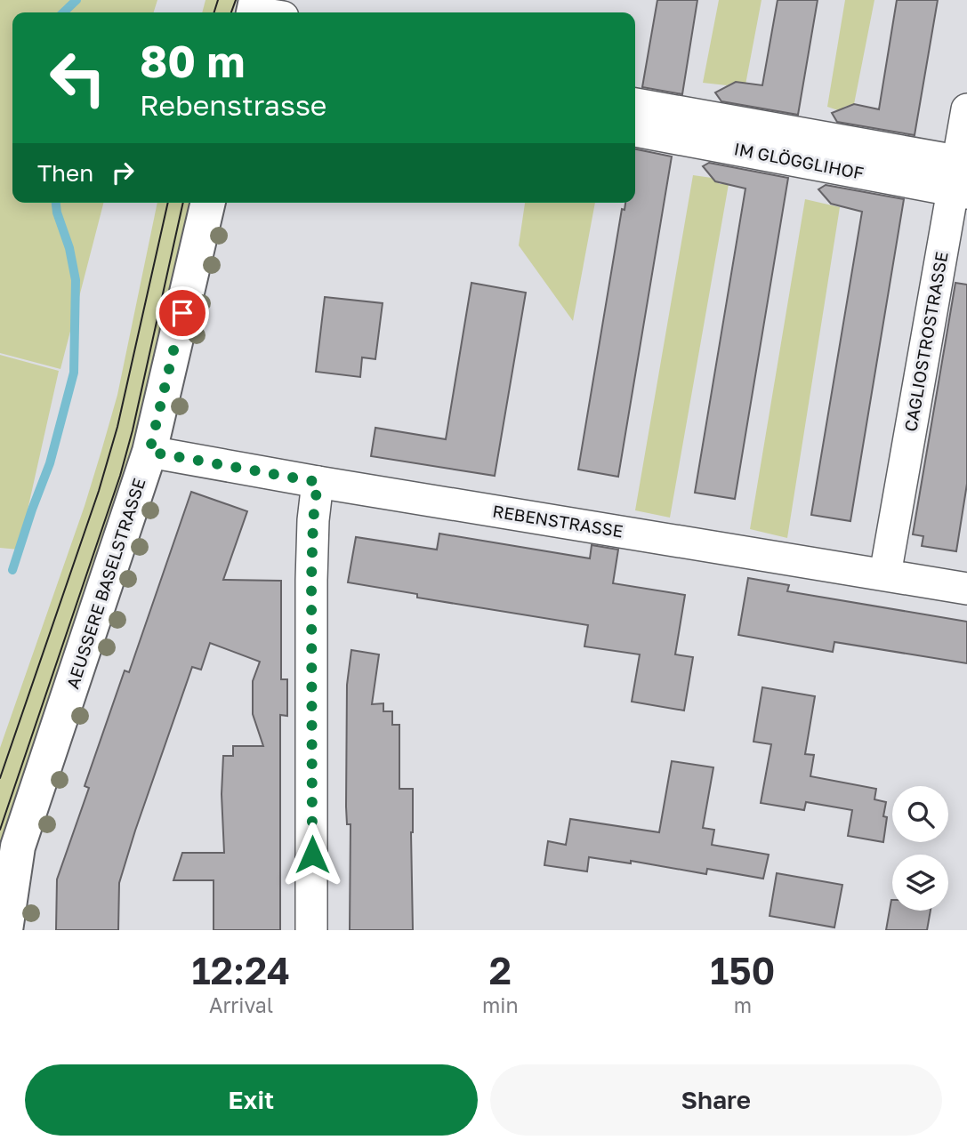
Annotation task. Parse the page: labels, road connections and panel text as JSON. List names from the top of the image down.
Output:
{
  "streets": {
    "main road": ["AEUSSERE BASELSTRASSE"],
    "street": ["IM GLÖGGLIHOF", "CAGLIOSTROSTRASSE", "REBENSTRASSE"]
  },
  "crossings": [
    ["IM GLÖGGLIHOF", "CAGLIOSTROSTRASSE"],
    ["CAGLIOSTROSTRASSE", "REBENSTRASSE"],
    ["REBENSTRASSE", "AEUSSERE BASELSTRASSE"]
  ],
  "page": {
    "turn": ["80 m", "Rebenstrasse"],
    "then": "Then",
    "eta": [
      "12:24",
      "Arrival",
      "2",
      "min",
      "150",
      "m"
    ],
    "buttons": ["Exit", "Share"]
  }
}
